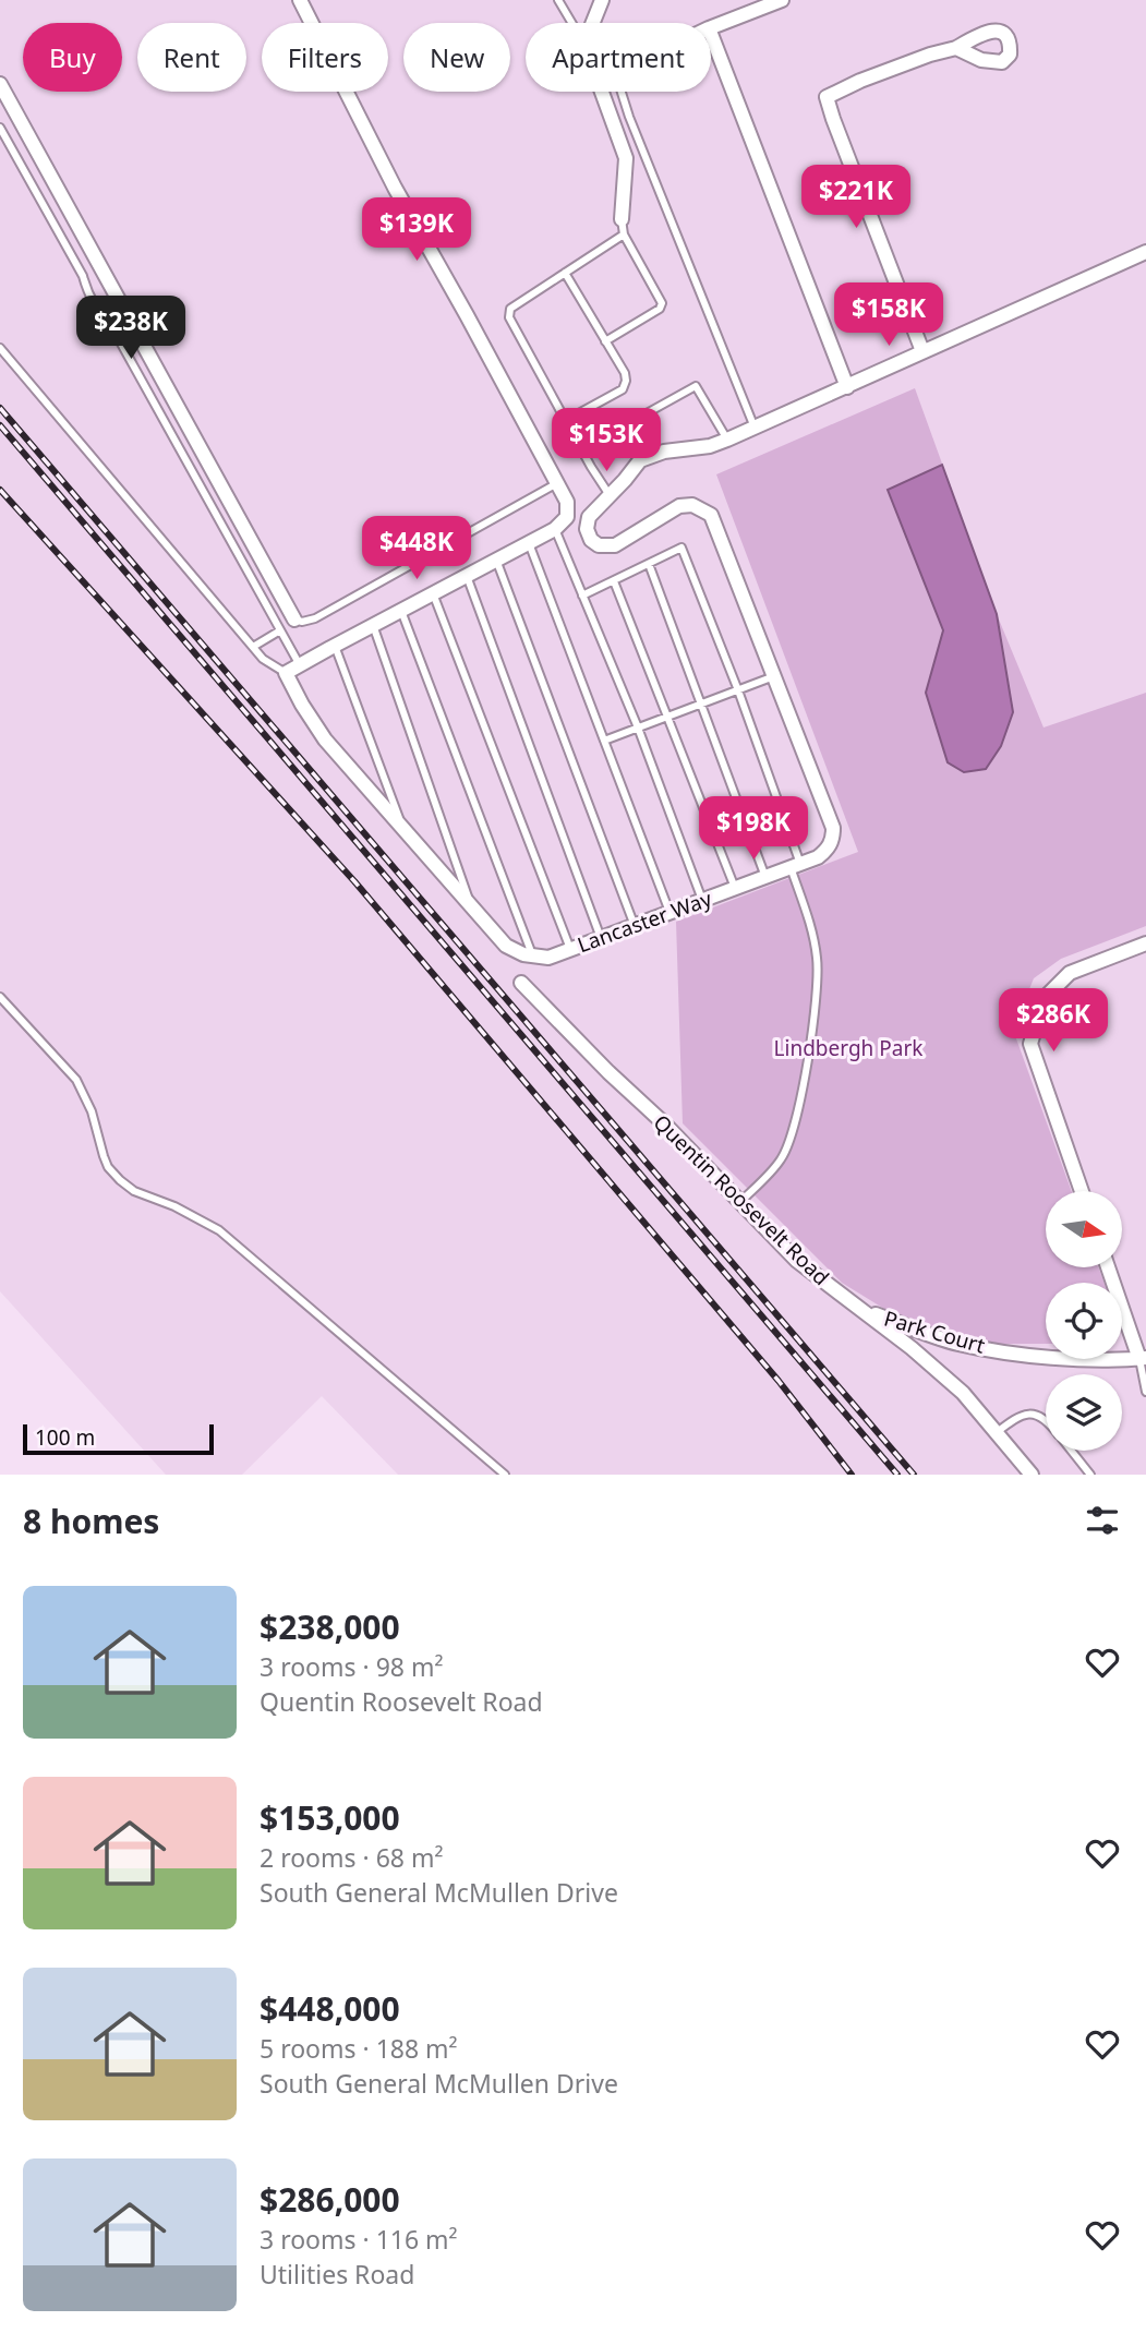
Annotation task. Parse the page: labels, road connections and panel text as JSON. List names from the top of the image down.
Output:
{
  "streets": {
    "street": ["Lancaster Way", "Quentin Roosevelt Road", "Park Court"]
  },
  "crossings": [
    ["Quentin Roosevelt Road", "Park Court"]
  ],
  "parks": ["Lindbergh Park"],
  "scale_bar": "100 m",
  "north": "right",
  "page": {
    "chip": [
      "Buy",
      "Rent",
      "Filters",
      "New",
      "Apartment"
    ],
    "price": [
      "$221K",
      "$139K",
      "$158K",
      "$238K",
      "$153K",
      "$448K",
      "$198K",
      "$286K"
    ],
    "scale": "100 m",
    "heading": "8 homes",
    "list": [
      {
        "name": "$238,000",
        "note": "3 rooms · 98 m² · Quentin Roosevelt Road"
      },
      {
        "name": "$153,000",
        "note": "2 rooms · 68 m² · South General McMullen Drive"
      },
      {
        "name": "$448,000",
        "note": "5 rooms · 188 m² · South General McMullen Drive"
      },
      {
        "name": "$286,000",
        "note": "3 rooms · 116 m² · Utilities Road"
      }
    ]
  }
}
